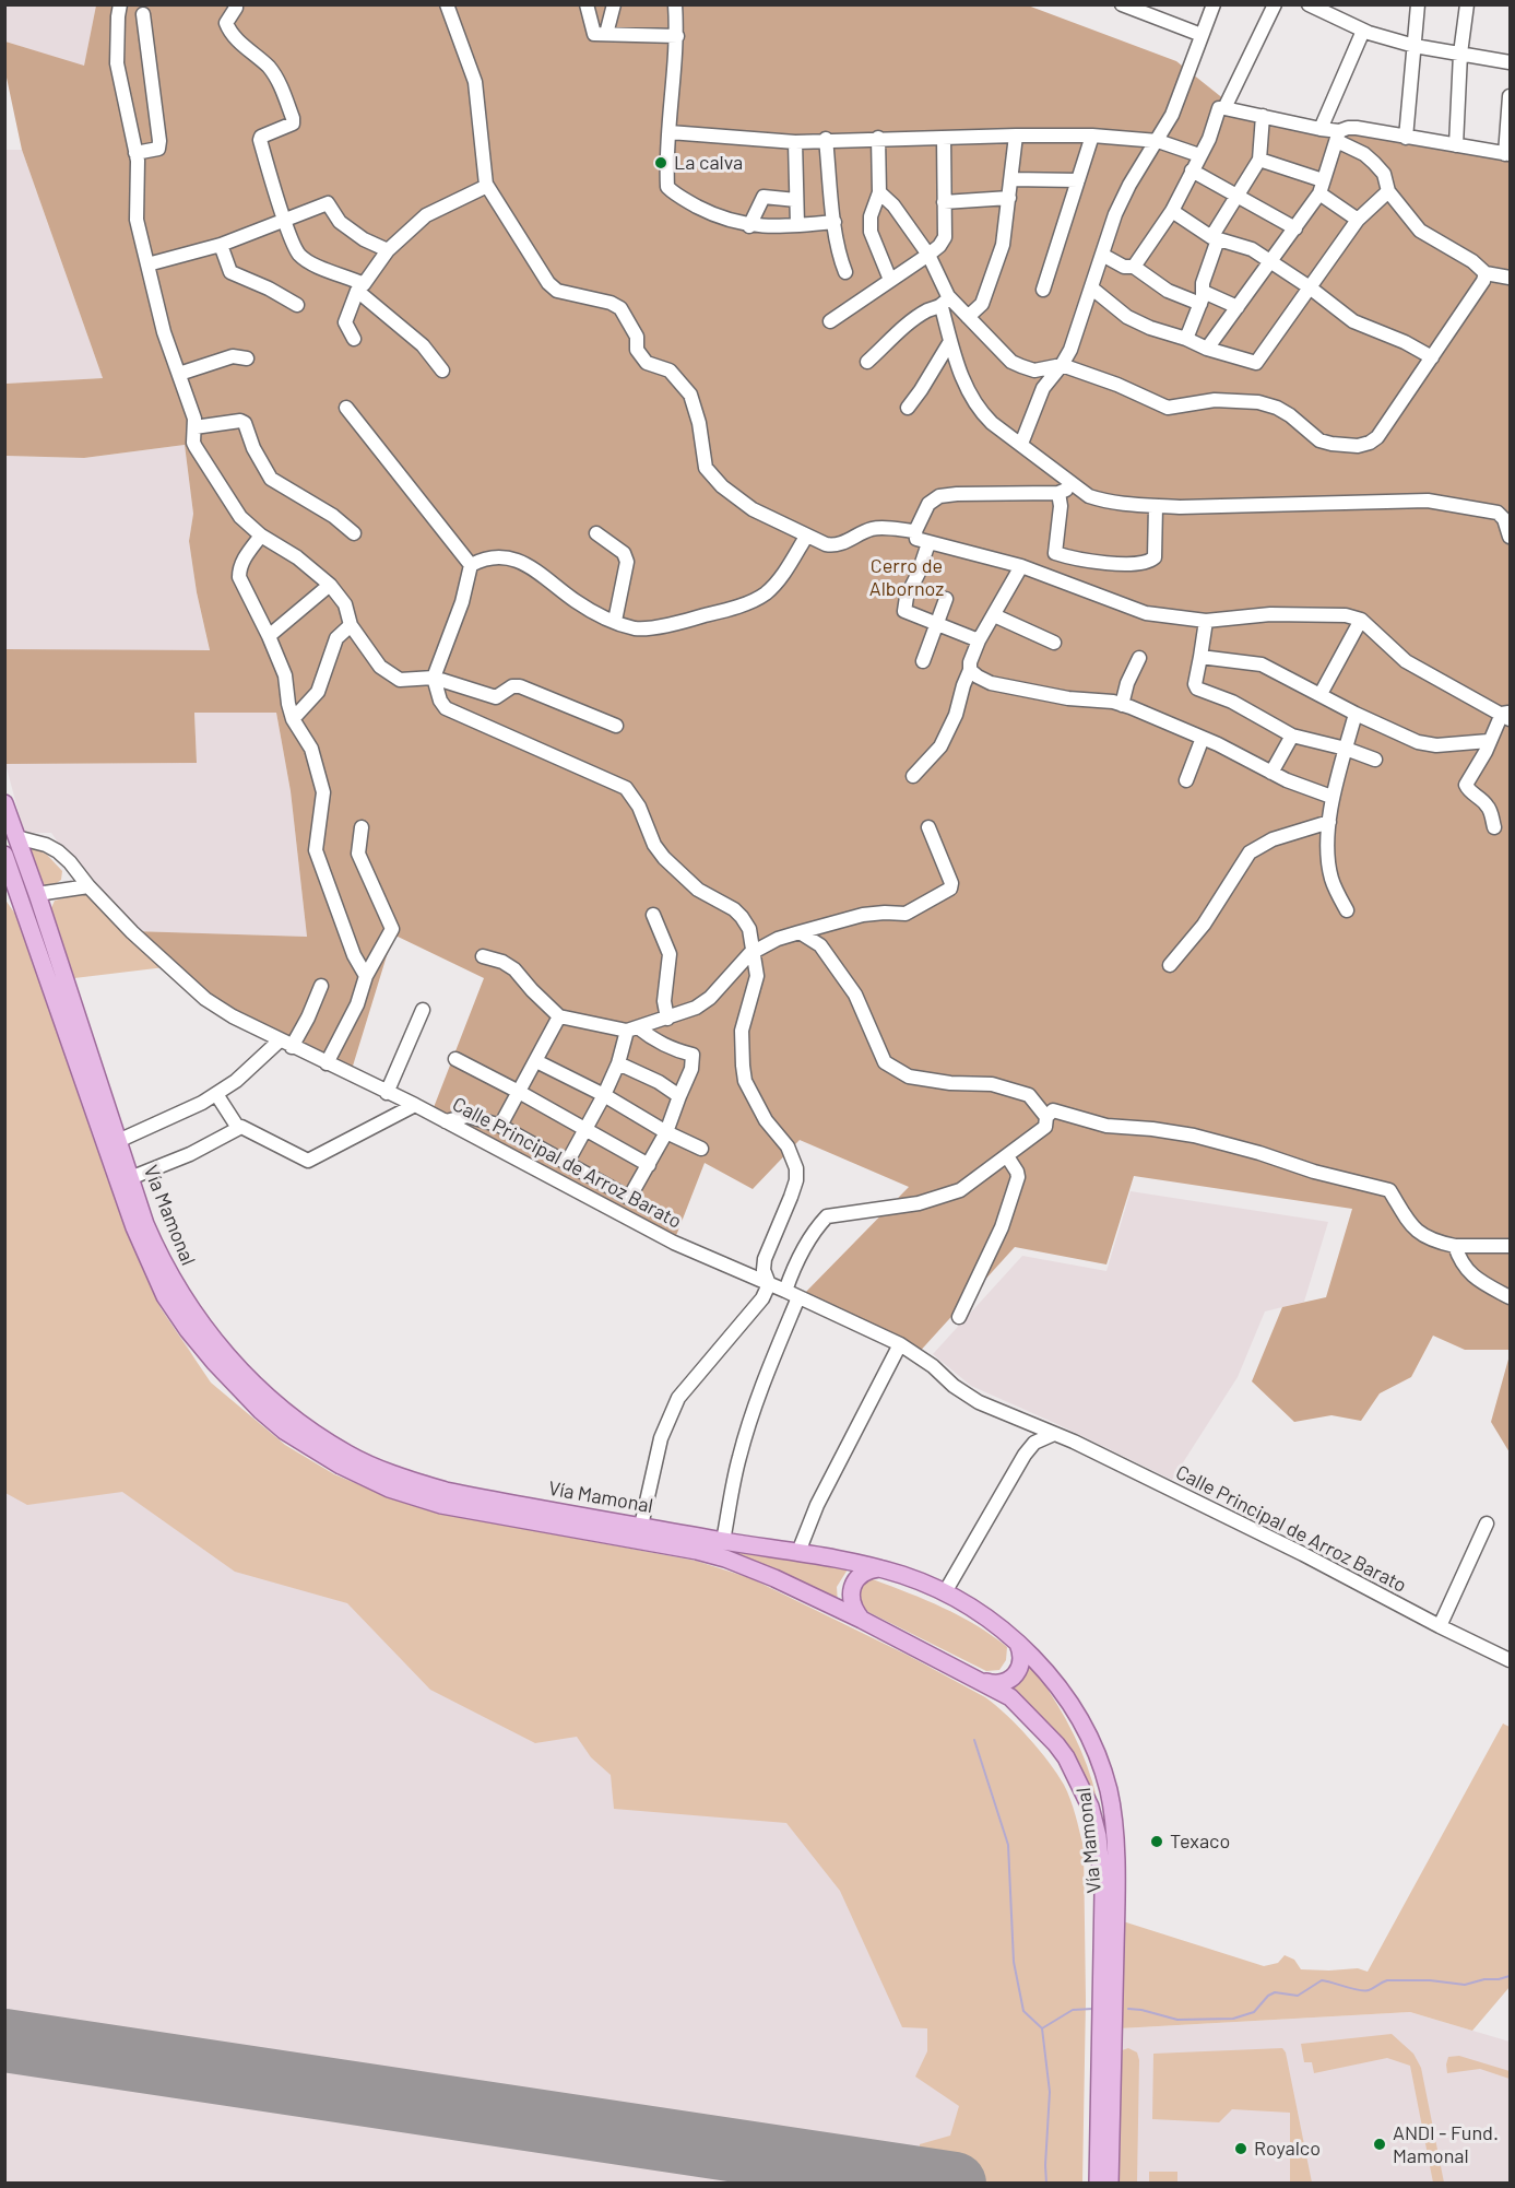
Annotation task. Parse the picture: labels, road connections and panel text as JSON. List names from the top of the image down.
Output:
{
  "streets": {
    "main road": ["Vía Mamonal"],
    "street": ["Calle Principal de Arroz Barato"]
  },
  "crossings": [
    ["Calle Principal de Arroz Barato", "Vía Mamonal"]
  ],
  "parks": ["Cerro de Albornoz"],
  "places": [
    "La calva",
    "Texaco",
    "ANDI - Fund. Mamonal",
    "Royalco"
  ]
}
